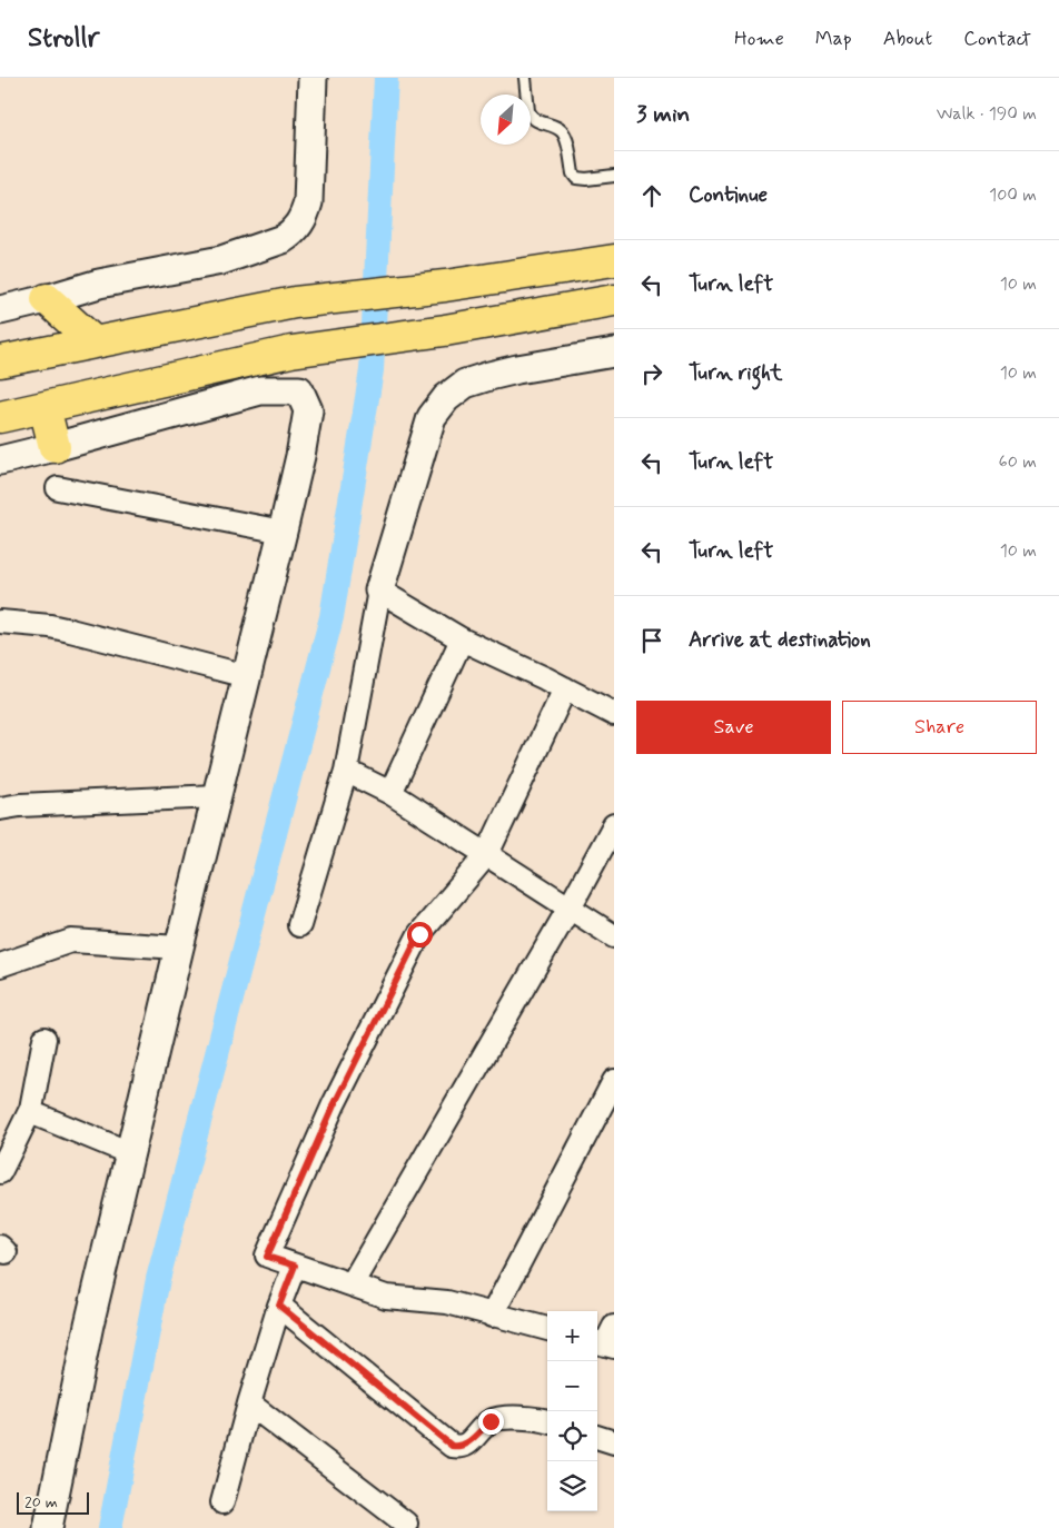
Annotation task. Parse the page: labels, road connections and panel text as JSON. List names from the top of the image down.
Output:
{
  "scale_bar": "20 m",
  "north": "bottom left",
  "page": {
    "header": "Strollr",
    "nav": [
      "Home",
      "Map",
      "About",
      "Contact"
    ],
    "heading": ["3 min", "Walk · 190 m"],
    "list": [
      ["Continue", "100 m"],
      ["Turn left", "10 m"],
      ["Turn right", "10 m"],
      ["Turn left", "60 m"],
      ["Turn left", "10 m"],
      "Arrive at destination"
    ],
    "buttons": ["Save", "Share"],
    "map_buttons": ["+", "−"],
    "scale": "20 m"
  }
}
